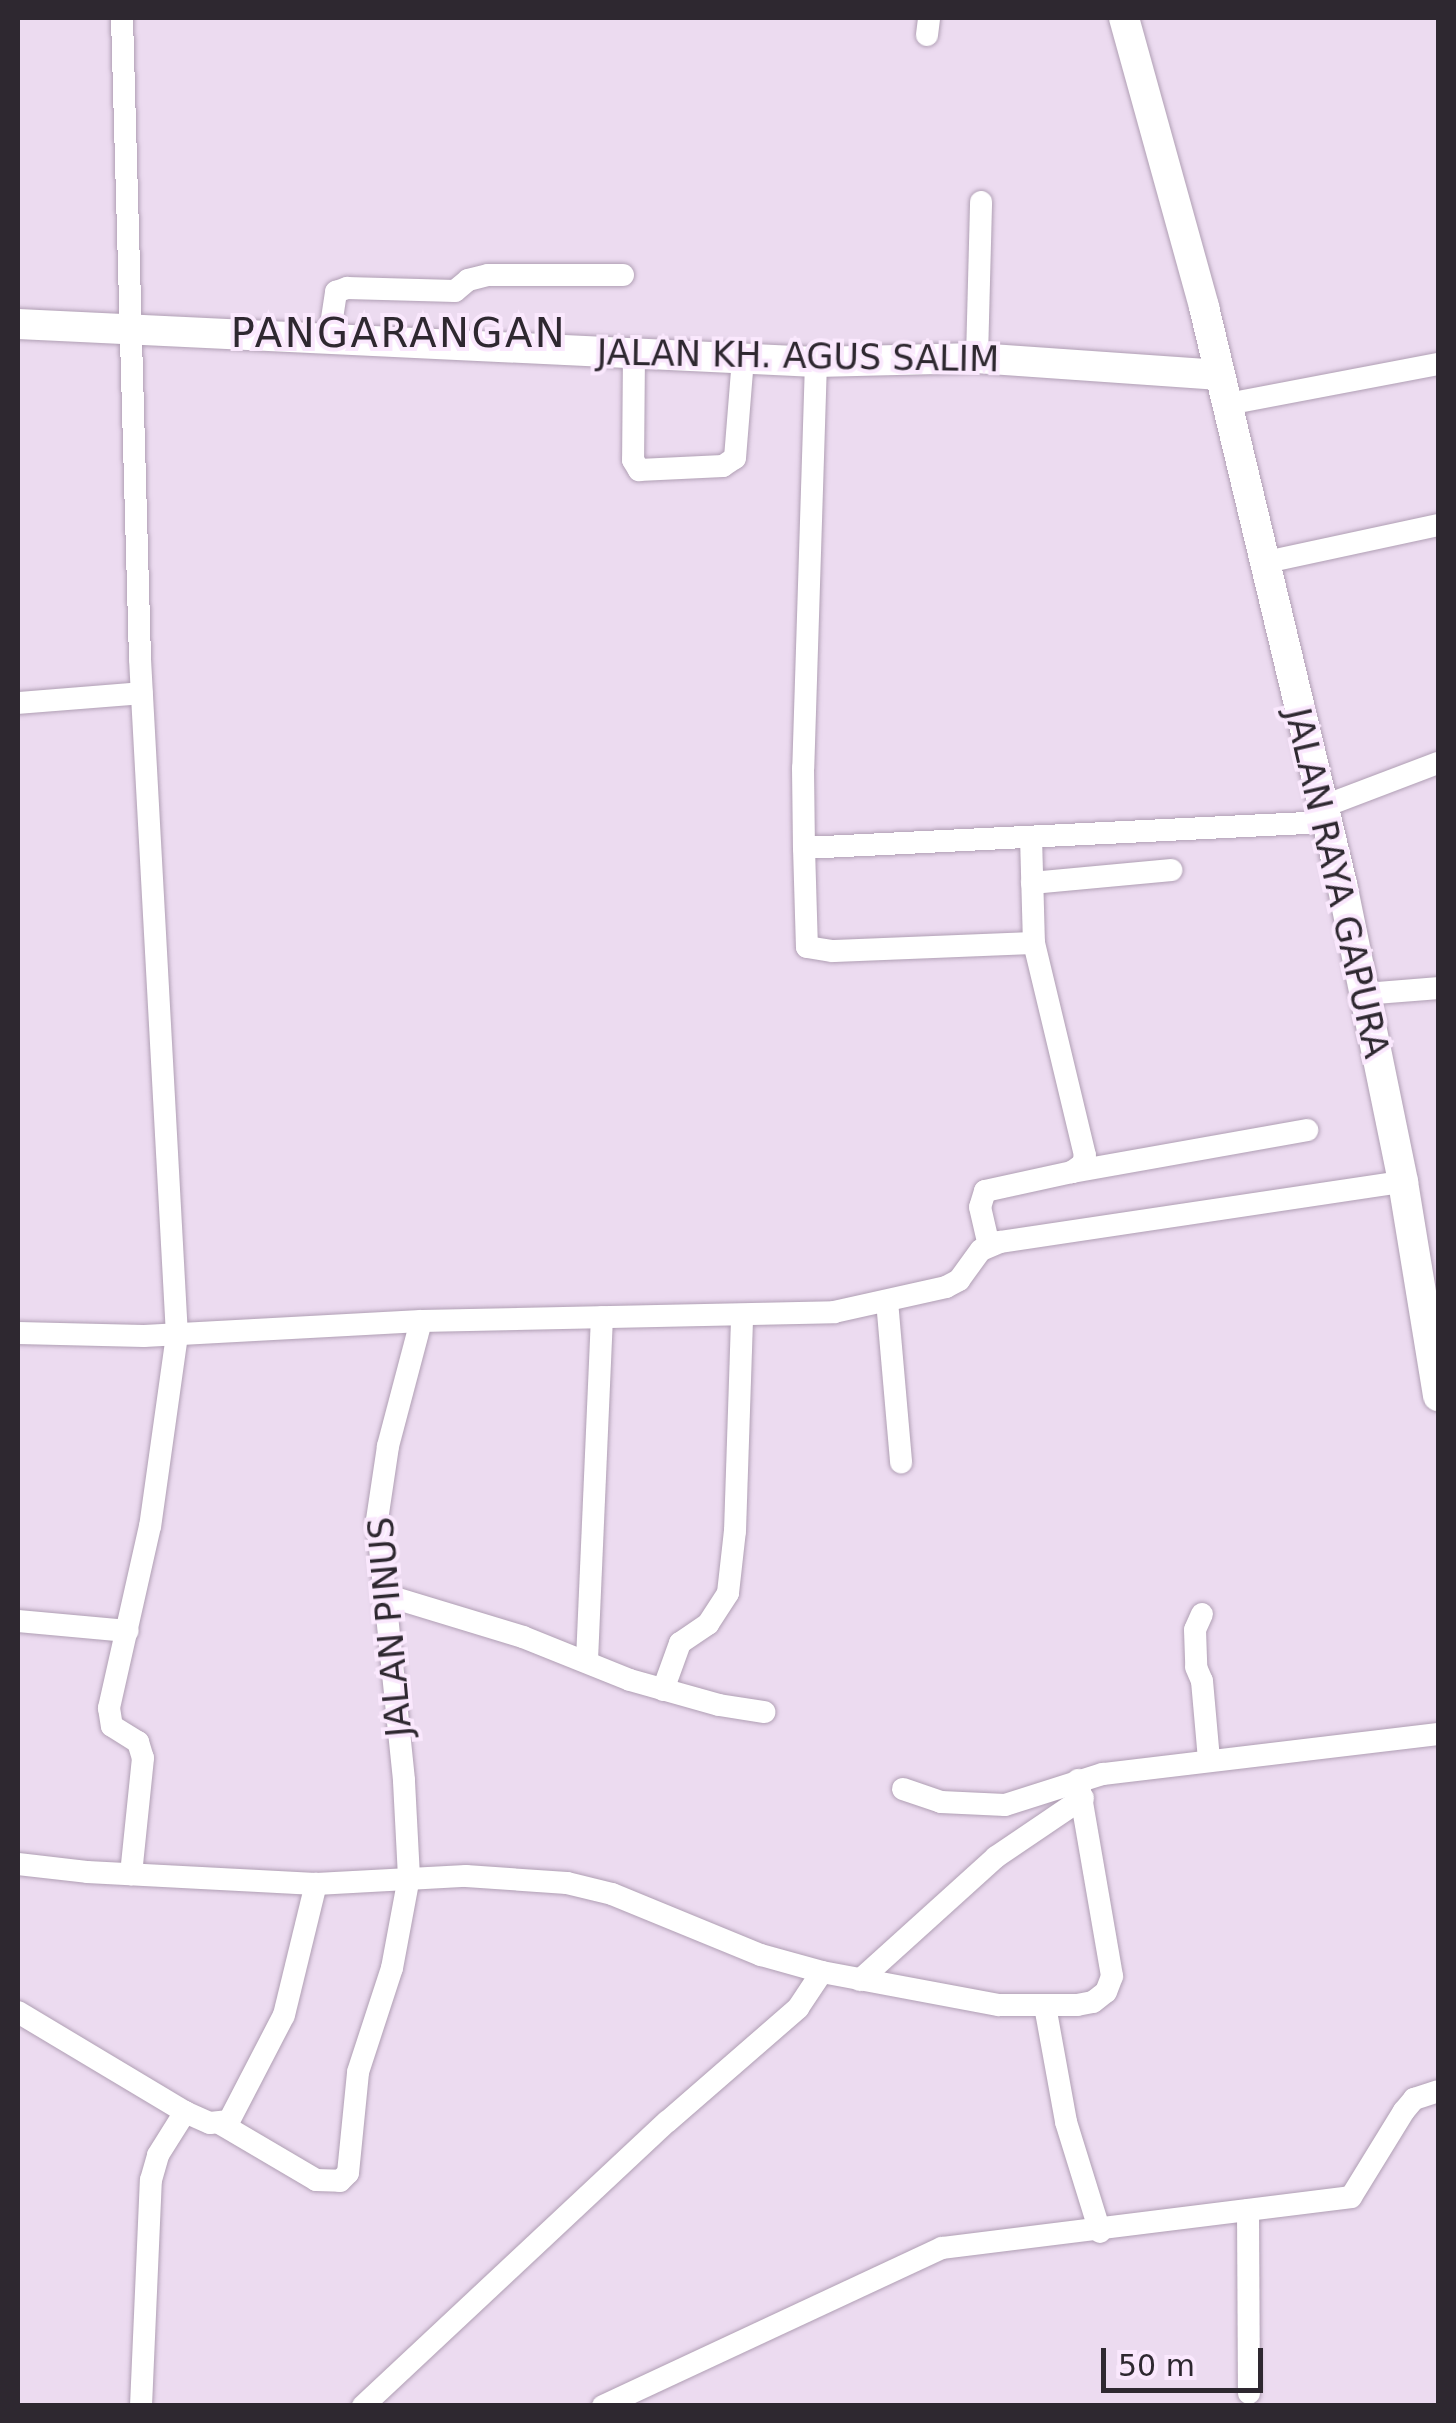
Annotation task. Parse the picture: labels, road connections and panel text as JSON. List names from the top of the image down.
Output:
{
  "streets": {
    "main road": ["JALAN KH. AGUS SALIM", "JALAN RAYA GAPURA"],
    "street": ["JALAN PINUS"]
  },
  "crossings": [
    ["JALAN KH. AGUS SALIM", "JALAN RAYA GAPURA"]
  ],
  "districts": ["PANGARANGAN"],
  "scale_bar": "50 m"
}
